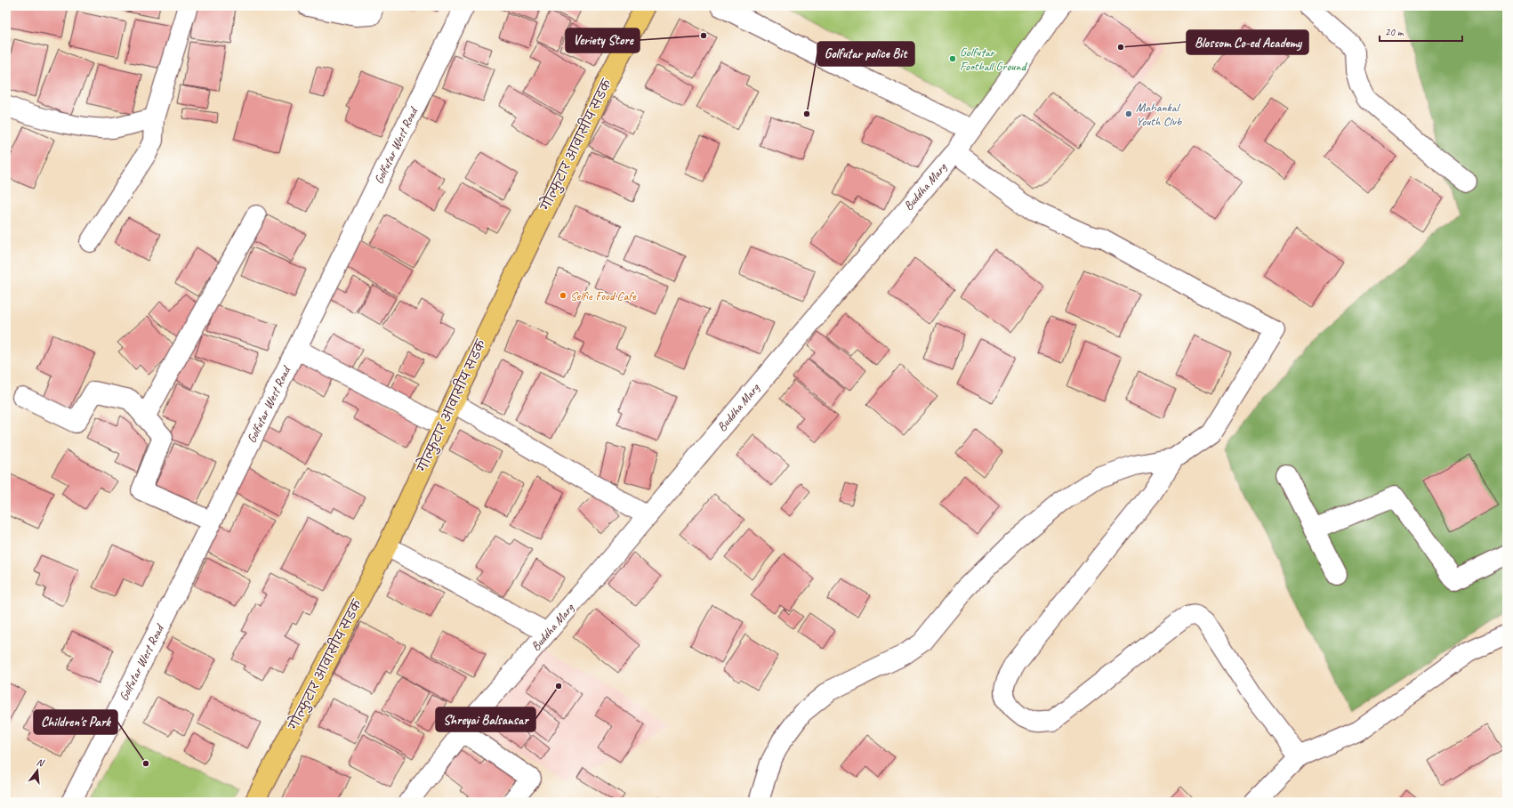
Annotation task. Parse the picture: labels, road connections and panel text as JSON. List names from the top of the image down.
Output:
{
  "streets": {
    "main road": ["गोल्फुटार आवासीय सडक"],
    "street": ["Golfutar West Road", "Buddha Marg"]
  },
  "places": [
    "Veriety Store",
    "Blossom Co-ed Academy",
    "Golfutar Football Ground",
    "Golfutar police Bit",
    "Mahankal Youth Club",
    "Selfie Food Cafe",
    "Shreyai Balsansar",
    "Children's Park"
  ],
  "scale_bar": "20 m",
  "north": "top"
}
